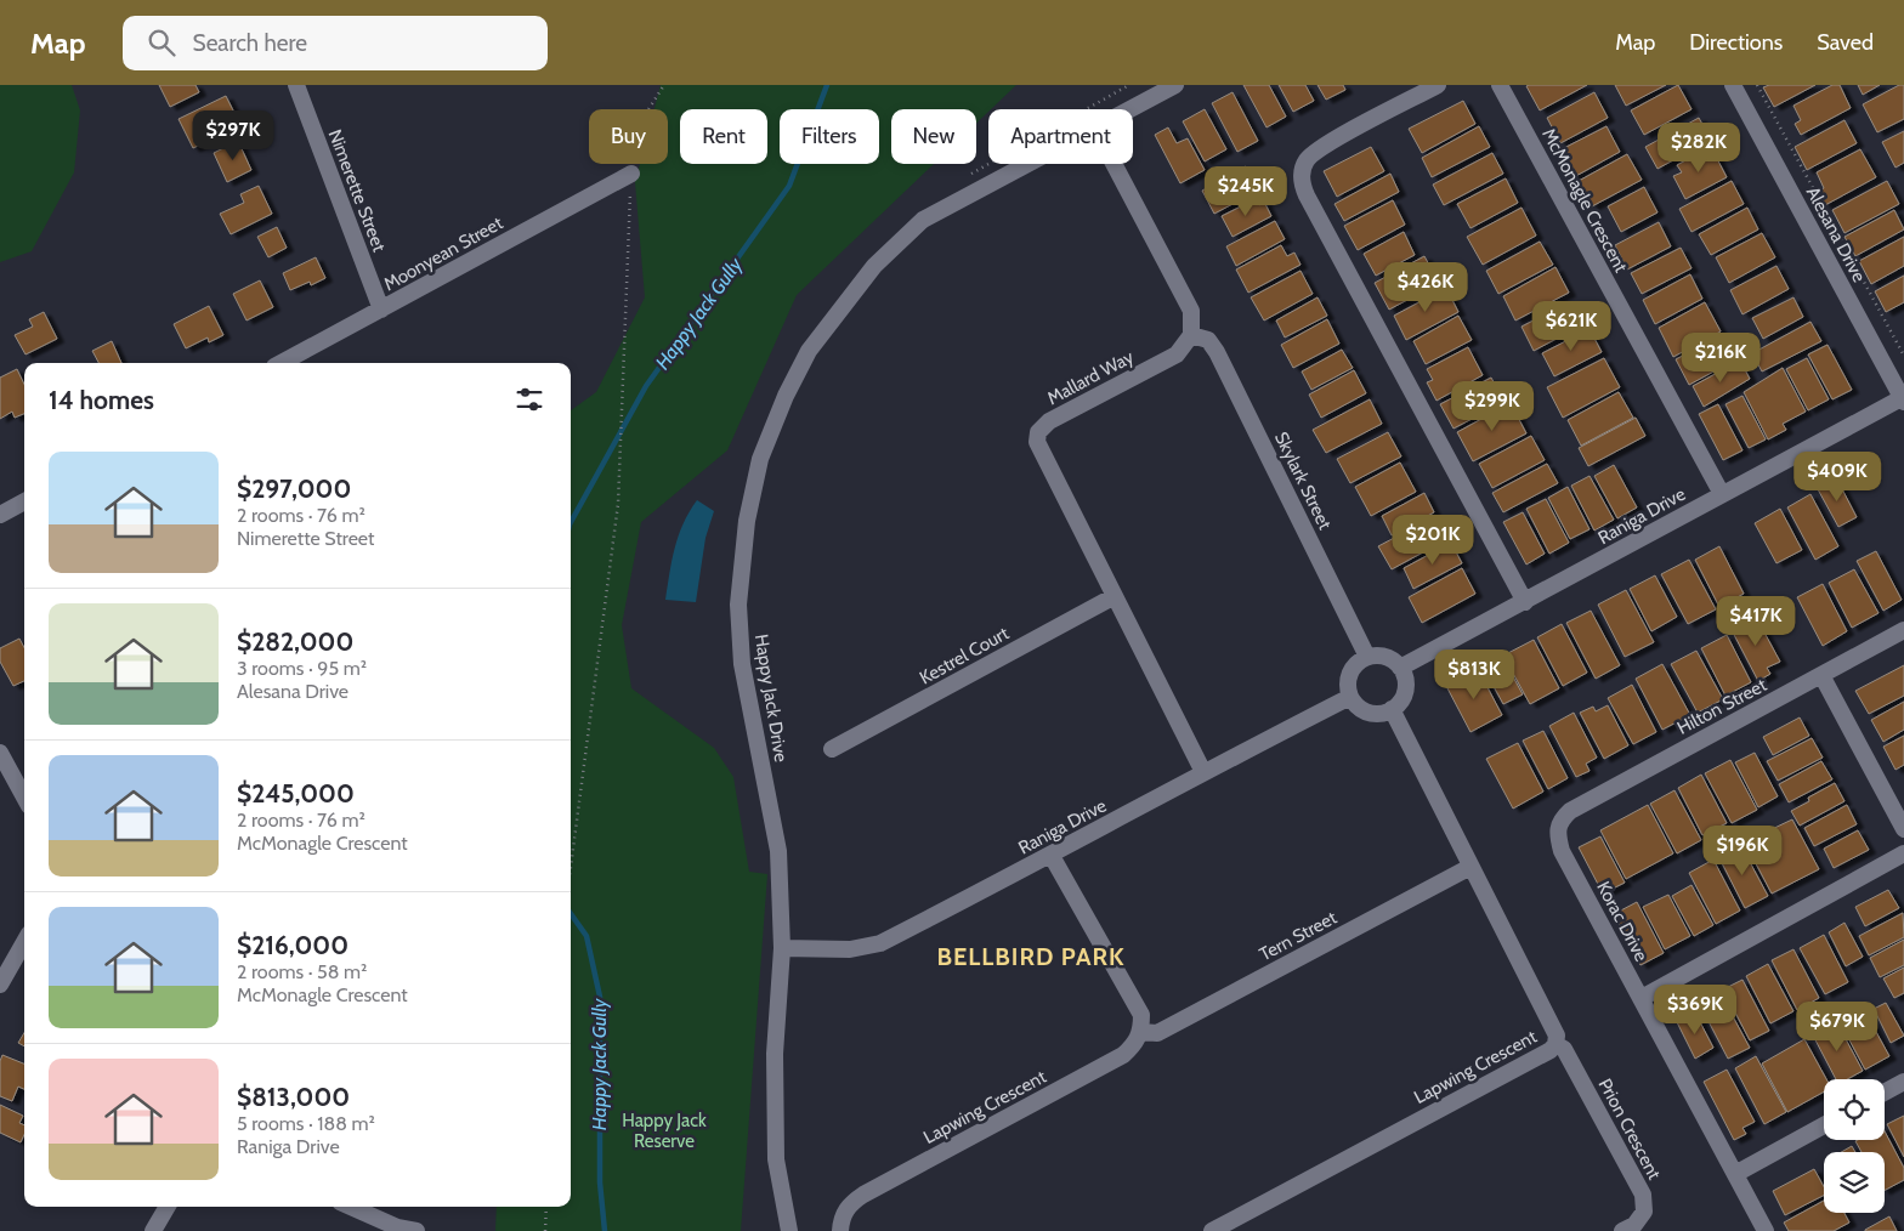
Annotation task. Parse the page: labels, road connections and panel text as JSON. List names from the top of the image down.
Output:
{
  "streets": {
    "street": [
      "Nimerette Street",
      "McMonagle Crescent",
      "Alesana Drive",
      "Moonyean Street",
      "Mallard Way",
      "Skylark Street",
      "Raniga Drive",
      "Kestrel Court",
      "Happy Jack Drive",
      "Hilton Street",
      "Korac Drive",
      "Tern Street",
      "Lapwing Crescent",
      "Prion Crescent"
    ]
  },
  "crossings": [
    ["Nimerette Street", "Moonyean Street"],
    ["McMonagle Crescent", "Raniga Drive"],
    ["Alesana Drive", "Raniga Drive"],
    ["Mallard Way", "Skylark Street"],
    ["Mallard Way", "Raniga Drive"],
    ["Mallard Way", "Kestrel Court"],
    ["Skylark Street", "Raniga Drive"],
    ["Skylark Street", "Lapwing Crescent"],
    ["Raniga Drive", "Happy Jack Drive"],
    ["Raniga Drive", "Lapwing Crescent"],
    ["Hilton Street", "Korac Drive"],
    ["Tern Street", "Lapwing Crescent"],
    ["Lapwing Crescent", "Prion Crescent"]
  ],
  "districts": ["BELLBIRD PARK"],
  "water": ["Happy Jack Gully"],
  "parks": ["Happy Jack Reserve"],
  "page": {
    "header": "Map",
    "search": "Search here",
    "nav": ["Map", "Directions", "Saved"],
    "chip": [
      "Buy",
      "Rent",
      "Filters",
      "New",
      "Apartment"
    ],
    "price": [
      "$297K",
      "$282K",
      "$245K",
      "$426K",
      "$621K",
      "$216K",
      "$299K",
      "$409K",
      "$201K",
      "$417K",
      "$813K",
      "$196K",
      "$369K",
      "$679K"
    ],
    "heading": "14 homes",
    "list": [
      {
        "name": "$297,000",
        "note": "2 rooms · 76 m² · Nimerette Street"
      },
      {
        "name": "$282,000",
        "note": "3 rooms · 95 m² · Alesana Drive"
      },
      {
        "name": "$245,000",
        "note": "2 rooms · 76 m² · McMonagle Crescent"
      },
      {
        "name": "$216,000",
        "note": "2 rooms · 58 m² · McMonagle Crescent"
      },
      {
        "name": "$813,000",
        "note": "5 rooms · 188 m² · Raniga Drive"
      }
    ]
  }
}
